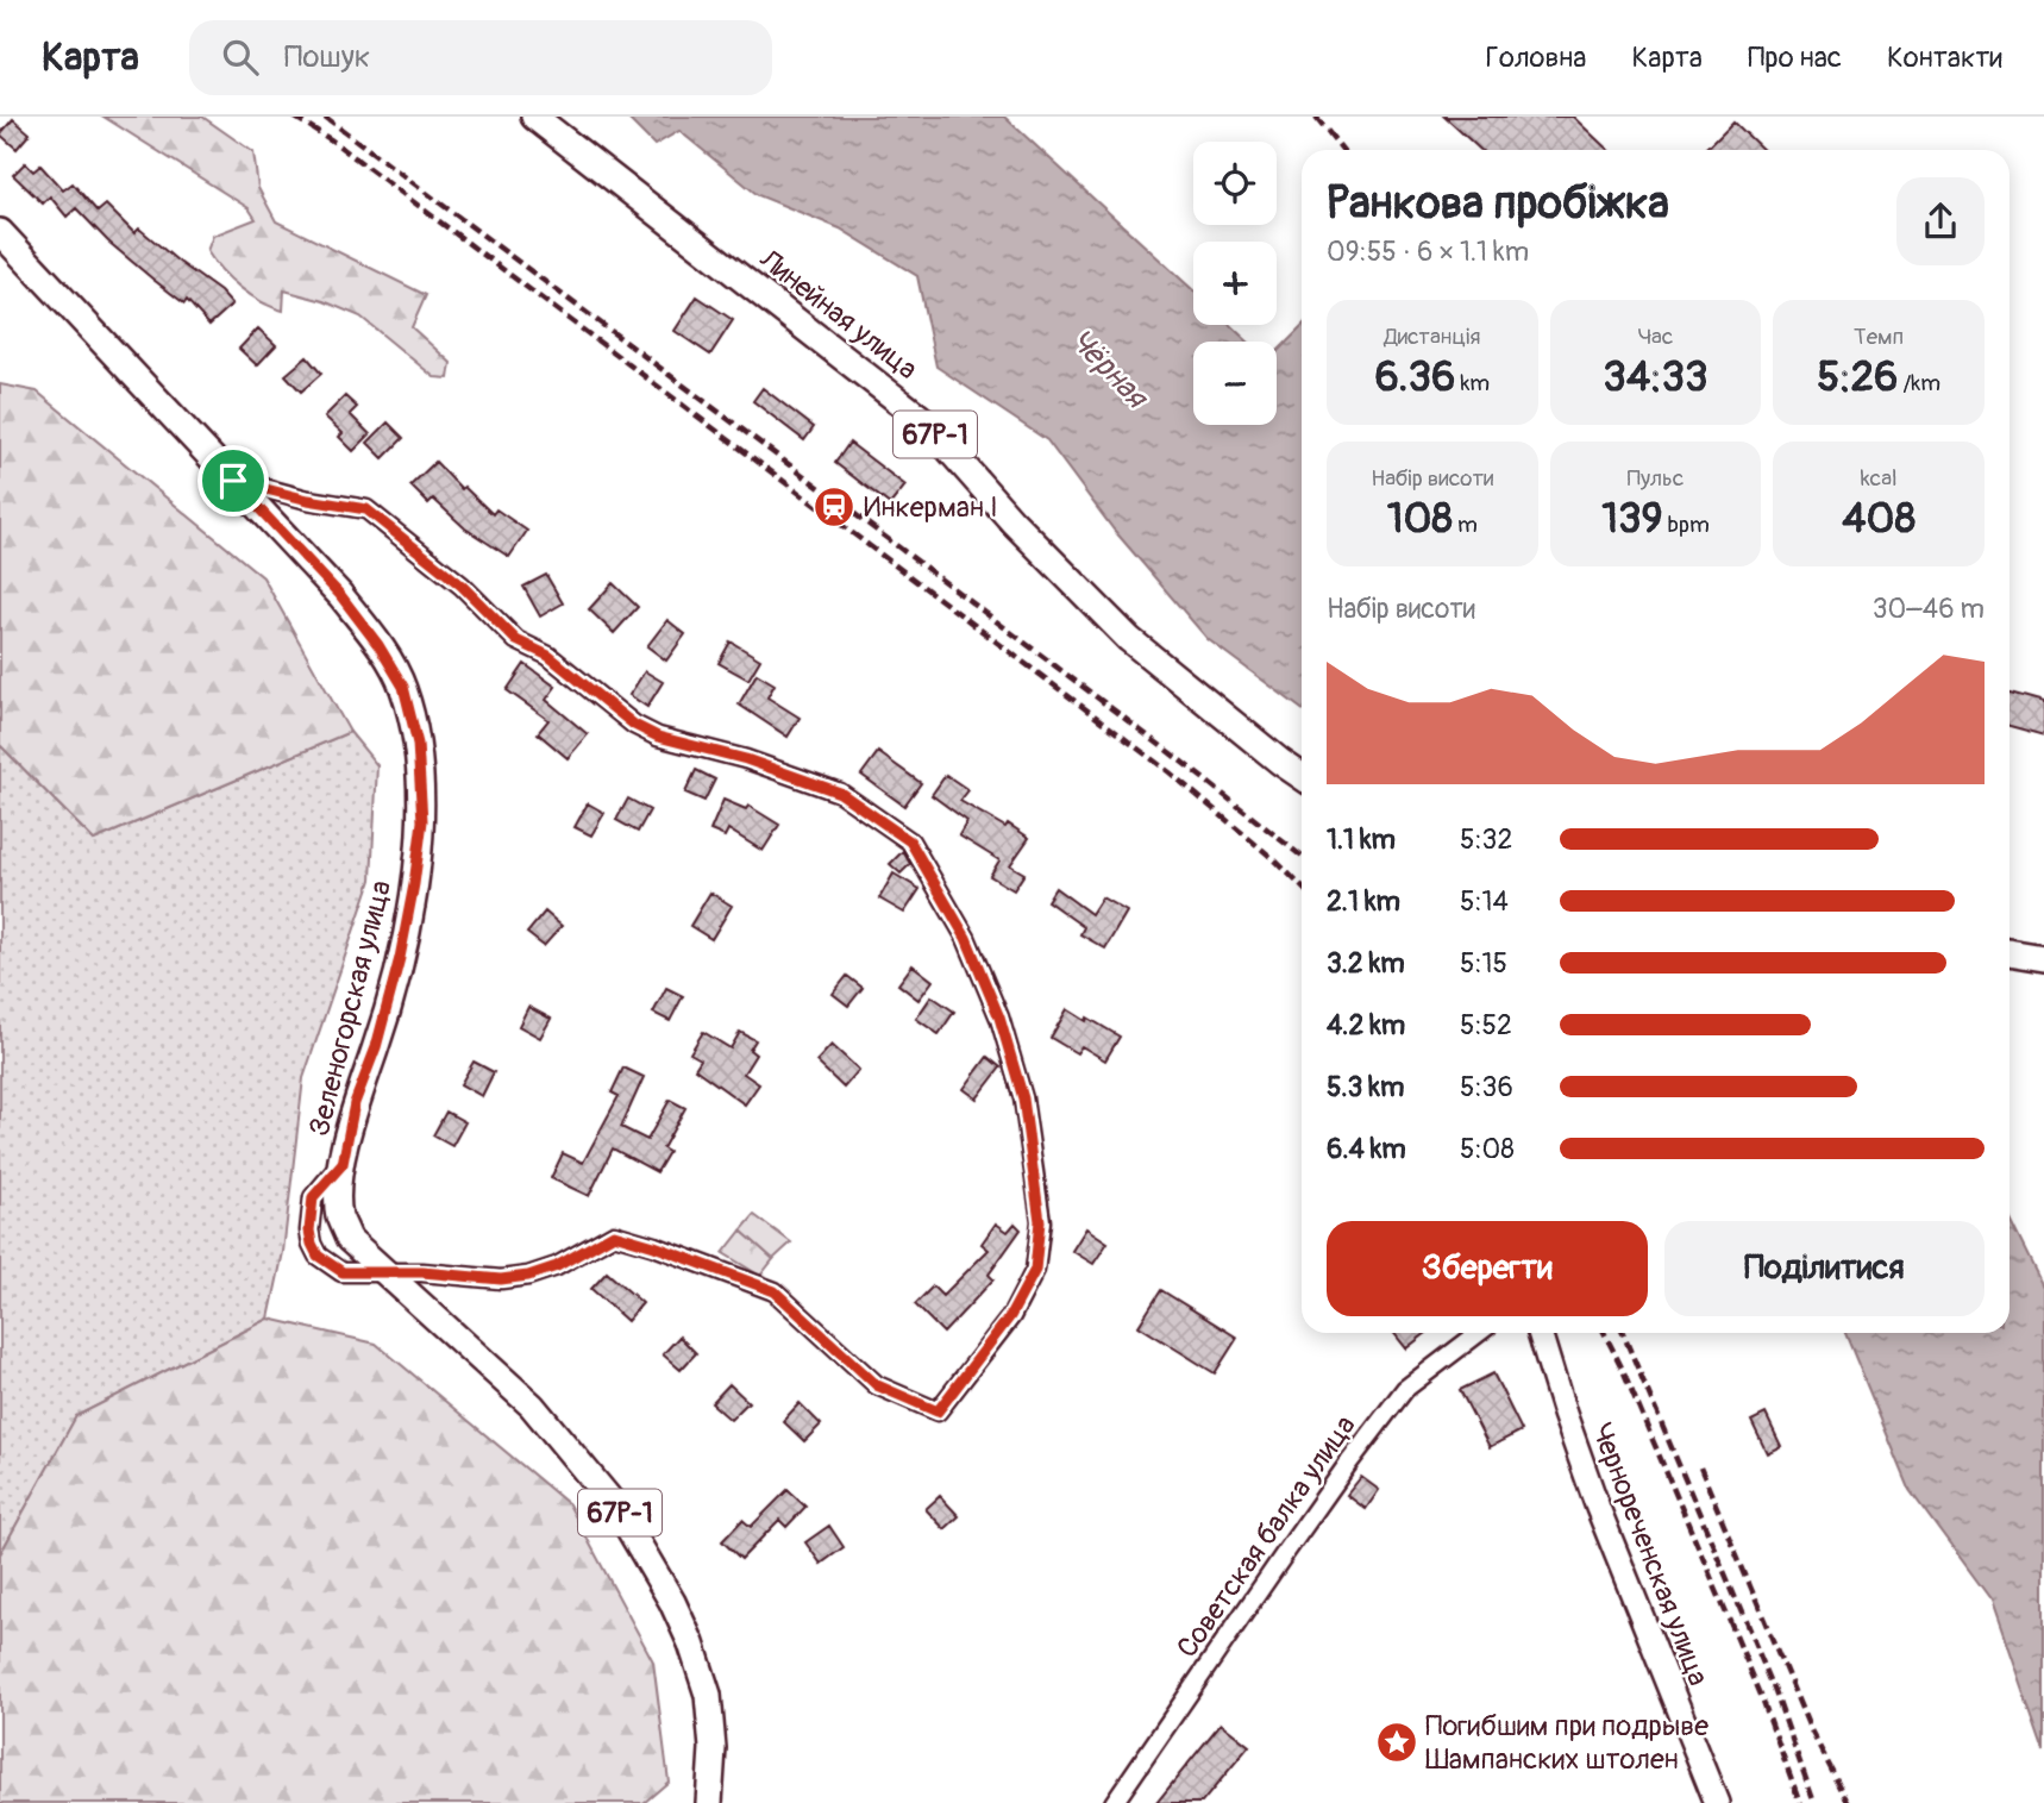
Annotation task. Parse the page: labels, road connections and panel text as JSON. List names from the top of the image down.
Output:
{
  "streets": {
    "main road": [
      "Линейная улица",
      "67Р-1",
      "Зеленогорская улица",
      "Чернореченская улица"
    ],
    "street": ["Советская балка улица"]
  },
  "water": ["Чёрная"],
  "places": {
    "station": ["Инкерман I"],
    "place": ["Погибшим при подрыве Шампанских штолен"]
  },
  "page": {
    "header": "Карта",
    "search": "Пошук",
    "nav": [
      "Головна",
      "Карта",
      "Про нас",
      "Контакти"
    ],
    "map_buttons": ["+", "−"],
    "heading": ["Ранкова пробіжка", "09:55 · 6 × 1.1 km"],
    "stats": [
      ["Дистанція", "6.36 km"],
      ["Час", "34:33"],
      ["Темп", "5:26 /km"],
      ["Набір висоти", "108 m"],
      ["Пульс", "139 bpm"],
      ["kcal", "408"]
    ],
    "chart": ["Набір висоти", "30–46 m"],
    "list": [
      {
        "name": "1.1 km",
        "note": "5:32"
      },
      {
        "name": "2.1 km",
        "note": "5:14"
      },
      {
        "name": "3.2 km",
        "note": "5:15"
      },
      {
        "name": "4.2 km",
        "note": "5:52"
      },
      {
        "name": "5.3 km",
        "note": "5:36"
      },
      {
        "name": "6.4 km",
        "note": "5:08"
      }
    ],
    "buttons": ["Зберегти", "Поділитися"]
  }
}
